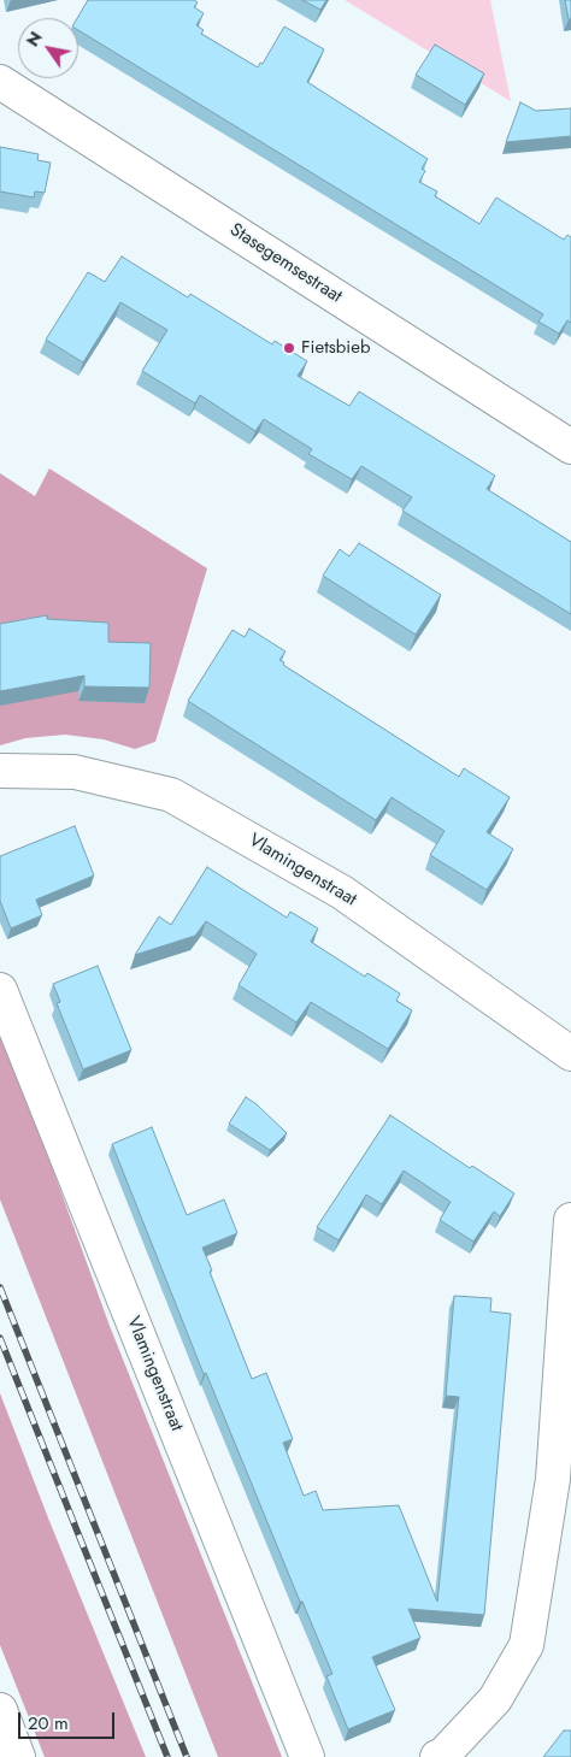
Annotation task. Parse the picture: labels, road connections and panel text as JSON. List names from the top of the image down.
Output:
{
  "streets": {
    "street": ["Stasegemsestraat", "Vlamingenstraat"]
  },
  "places": ["Fietsbieb"],
  "scale_bar": "20 m",
  "north": "top left"
}
